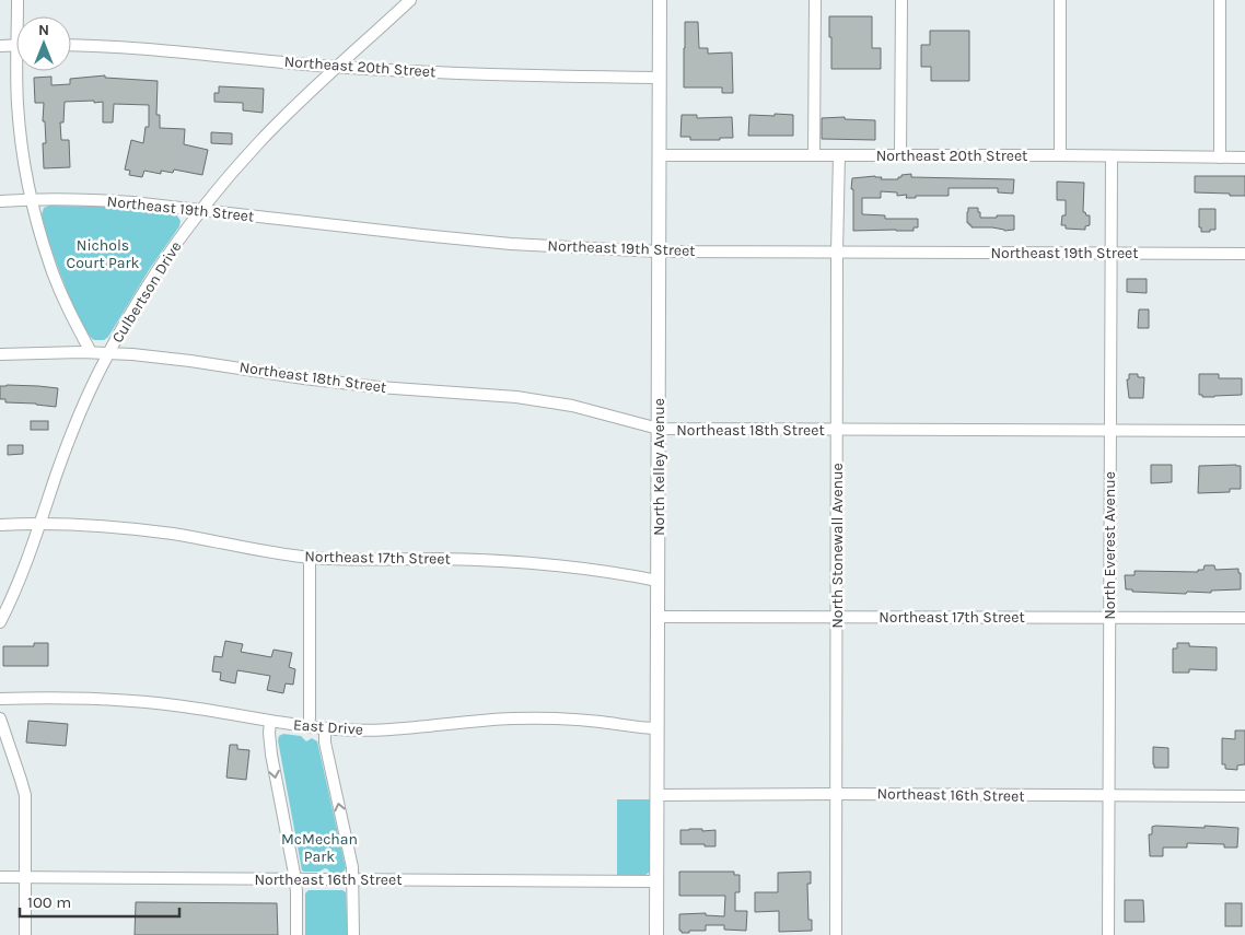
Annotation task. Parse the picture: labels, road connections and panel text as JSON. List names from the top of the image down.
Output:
{
  "streets": {
    "street": [
      "Northeast 20th Street",
      "Northeast 19th Street",
      "Culbertson Drive",
      "Northeast 18th Street",
      "North Kelley Avenue",
      "North Stonewall Avenue",
      "North Everest Avenue",
      "Northeast 17th Street",
      "East Drive",
      "Northeast 16th Street"
    ]
  },
  "crossings": [
    ["Northeast 20th Street", "Culbertson Drive"],
    ["Northeast 20th Street", "North Kelley Avenue"],
    ["Northeast 20th Street", "North Stonewall Avenue"],
    ["Northeast 20th Street", "North Everest Avenue"],
    ["Northeast 19th Street", "Culbertson Drive"],
    ["Northeast 19th Street", "North Kelley Avenue"],
    ["Northeast 19th Street", "North Stonewall Avenue"],
    ["Northeast 19th Street", "North Everest Avenue"],
    ["Culbertson Drive", "Northeast 18th Street"],
    ["Culbertson Drive", "Northeast 17th Street"],
    ["Northeast 18th Street", "North Kelley Avenue"],
    ["Northeast 18th Street", "North Stonewall Avenue"],
    ["Northeast 18th Street", "North Everest Avenue"],
    ["North Kelley Avenue", "Northeast 17th Street"],
    ["North Kelley Avenue", "East Drive"],
    ["North Kelley Avenue", "Northeast 16th Street"],
    ["North Stonewall Avenue", "Northeast 17th Street"],
    ["North Stonewall Avenue", "Northeast 16th Street"],
    ["North Everest Avenue", "Northeast 17th Street"],
    ["North Everest Avenue", "Northeast 16th Street"]
  ],
  "parks": ["Nichols Court Park", "McMechan Park"],
  "scale_bar": "100 m",
  "north": "top"
}
